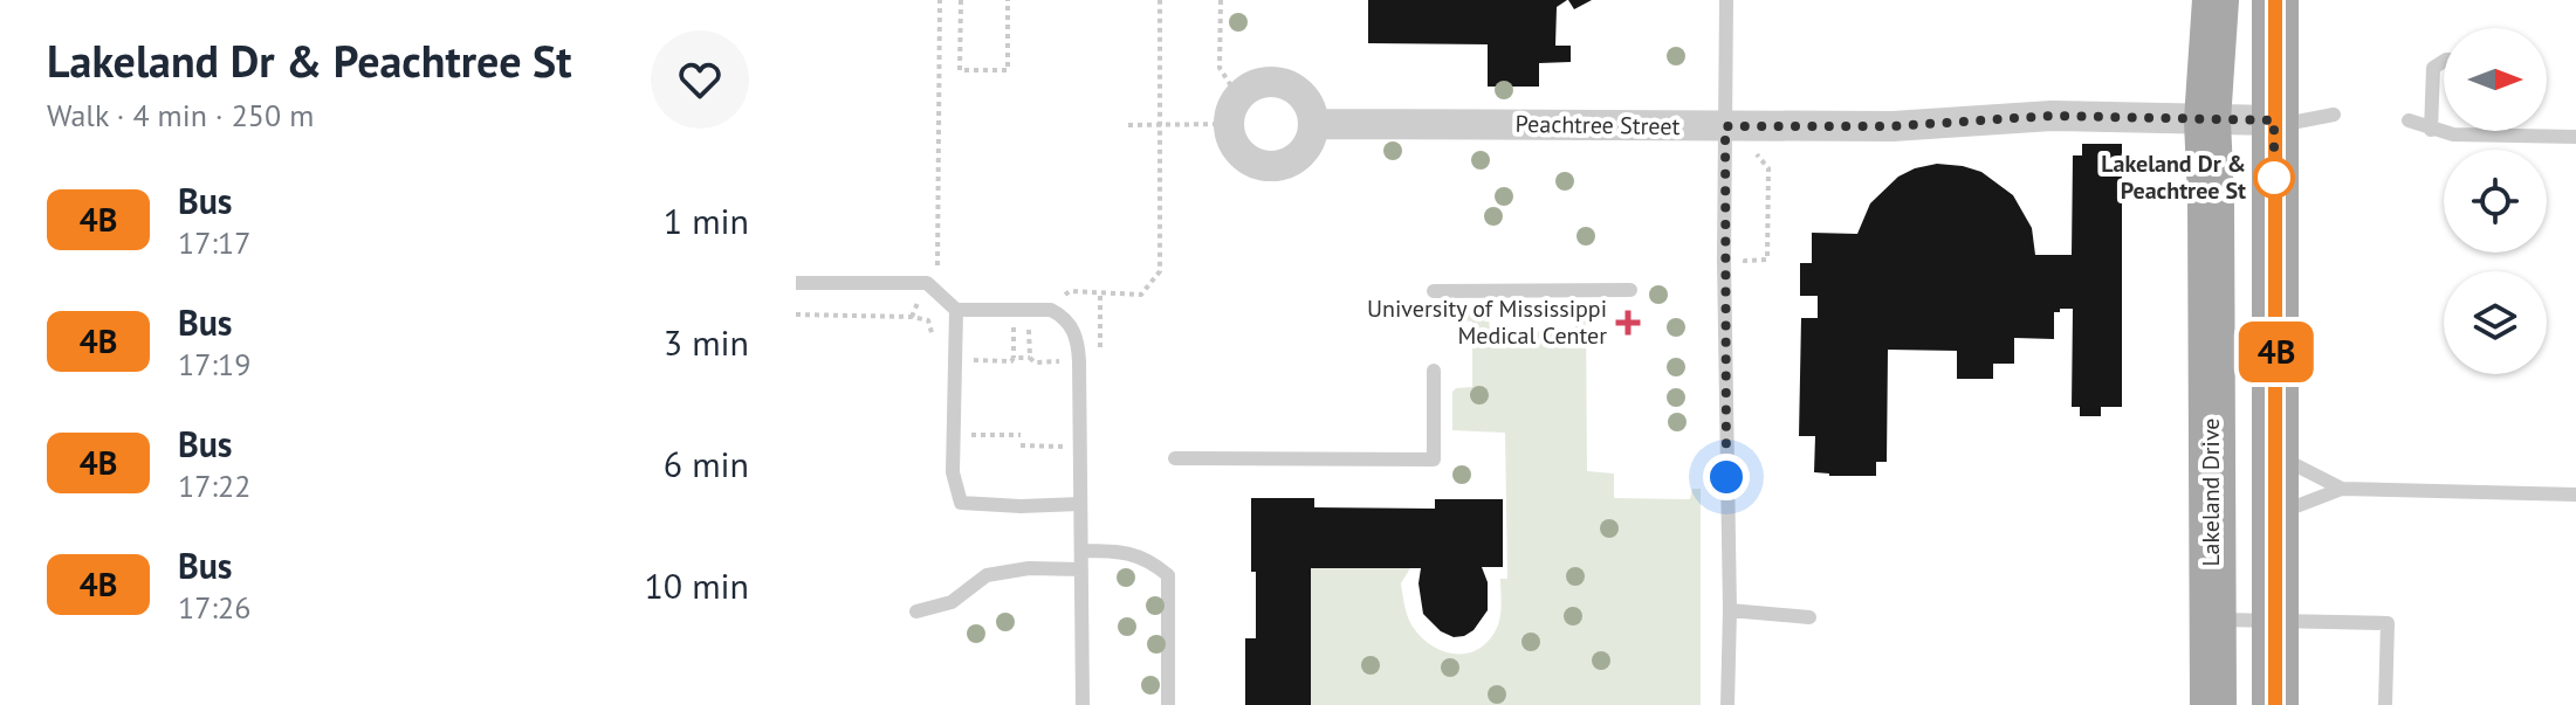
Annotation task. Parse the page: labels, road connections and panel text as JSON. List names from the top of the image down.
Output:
{
  "streets": {
    "main road": ["Lakeland Drive"],
    "street": ["Peachtree Street"]
  },
  "crossings": [
    ["Peachtree Street", "Lakeland Drive"]
  ],
  "places": {
    "other": ["Lakeland Dr & Peachtree St"],
    "health": ["University of Mississippi Medical Center"]
  },
  "lines": ["bus line 4B"],
  "north": "right",
  "page": {
    "heading": ["Lakeland Dr & Peachtree St", "Walk · 4 min · 250 m"],
    "on_map": "4B",
    "list": [
      {
        "mark": "4B",
        "name": "Bus",
        "note": "17:17",
        "value": "1 min"
      },
      {
        "mark": "4B",
        "name": "Bus",
        "note": "17:19",
        "value": "3 min"
      },
      {
        "mark": "4B",
        "name": "Bus",
        "note": "17:22",
        "value": "6 min"
      },
      {
        "mark": "4B",
        "name": "Bus",
        "note": "17:26",
        "value": "10 min"
      }
    ]
  }
}
